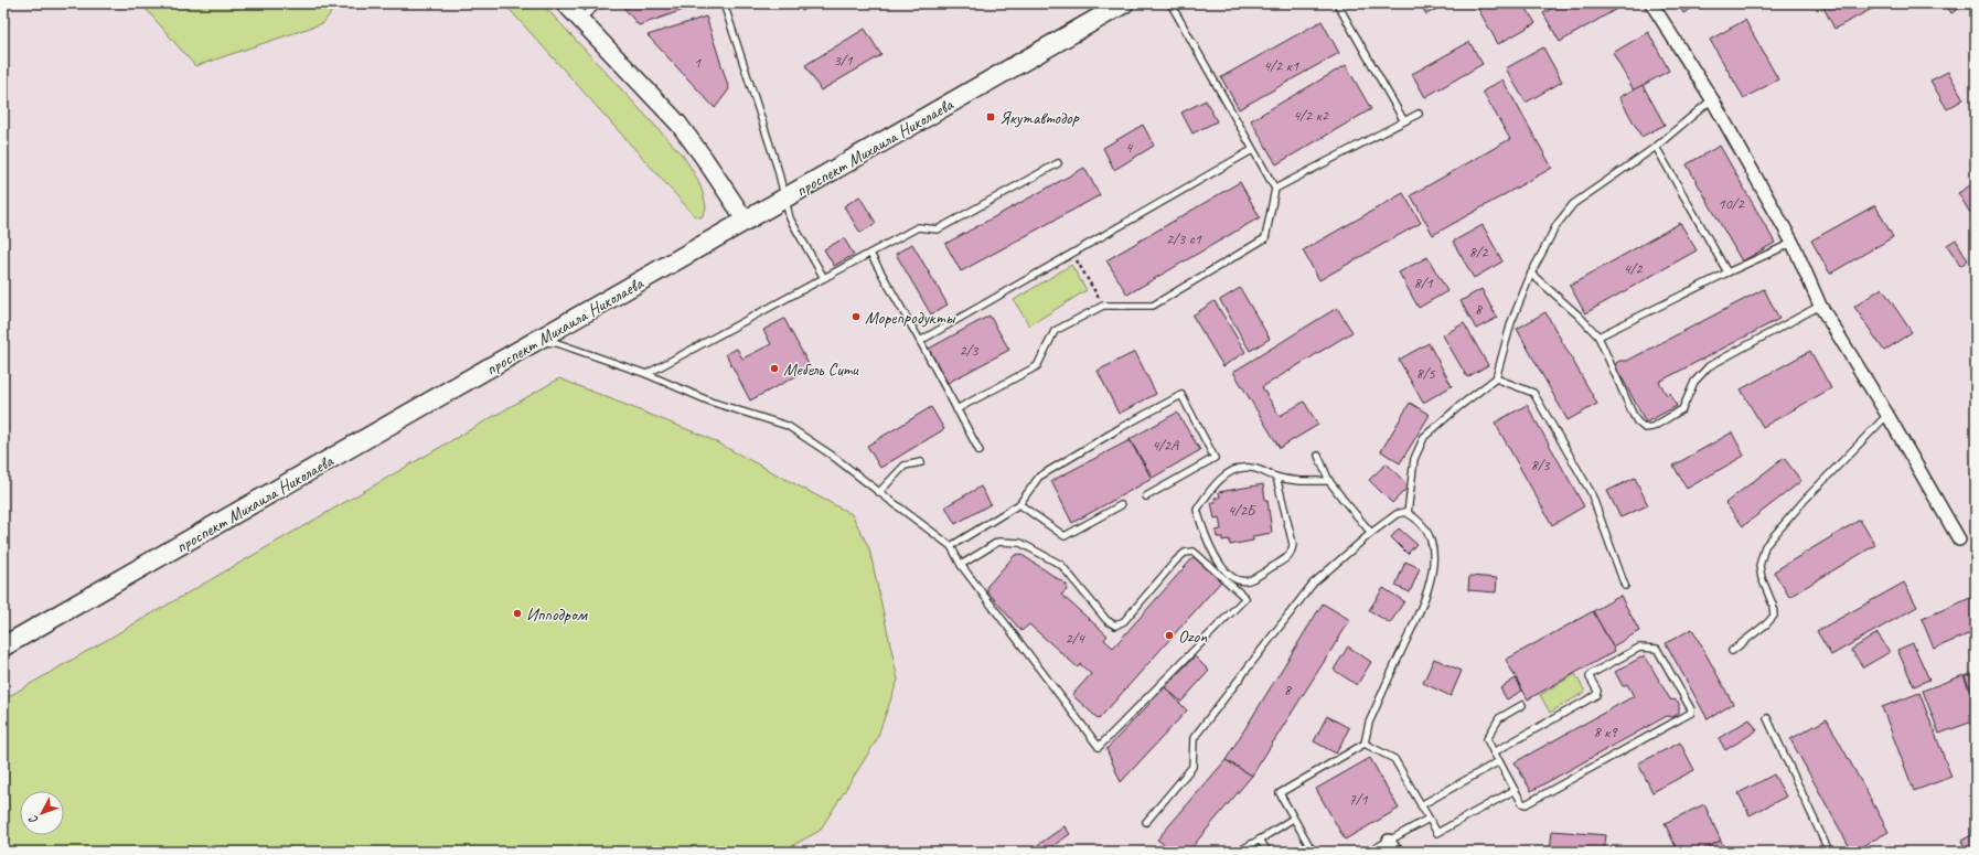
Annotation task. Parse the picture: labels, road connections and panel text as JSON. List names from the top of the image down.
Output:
{
  "streets": {
    "main road": ["проспект Михаила Николаева"]
  },
  "places": {
    "transit": ["Якутавтодор"],
    "other": [
      "Морепродукты",
      "Мебель Сити",
      "Ипподром",
      "Ozon"
    ]
  },
  "house_numbers": [
    "3/1",
    "1",
    "4/2 к1",
    "4/2 к2",
    "4",
    "10/2",
    "2/3 с1",
    "8/2",
    "4/2",
    "8/1",
    "8",
    "2/3",
    "8/5",
    "4/2А",
    "8/3",
    "4/2Б",
    "2/4",
    "8",
    "8 к9",
    "7/1"
  ],
  "north": "bottom left"
}
